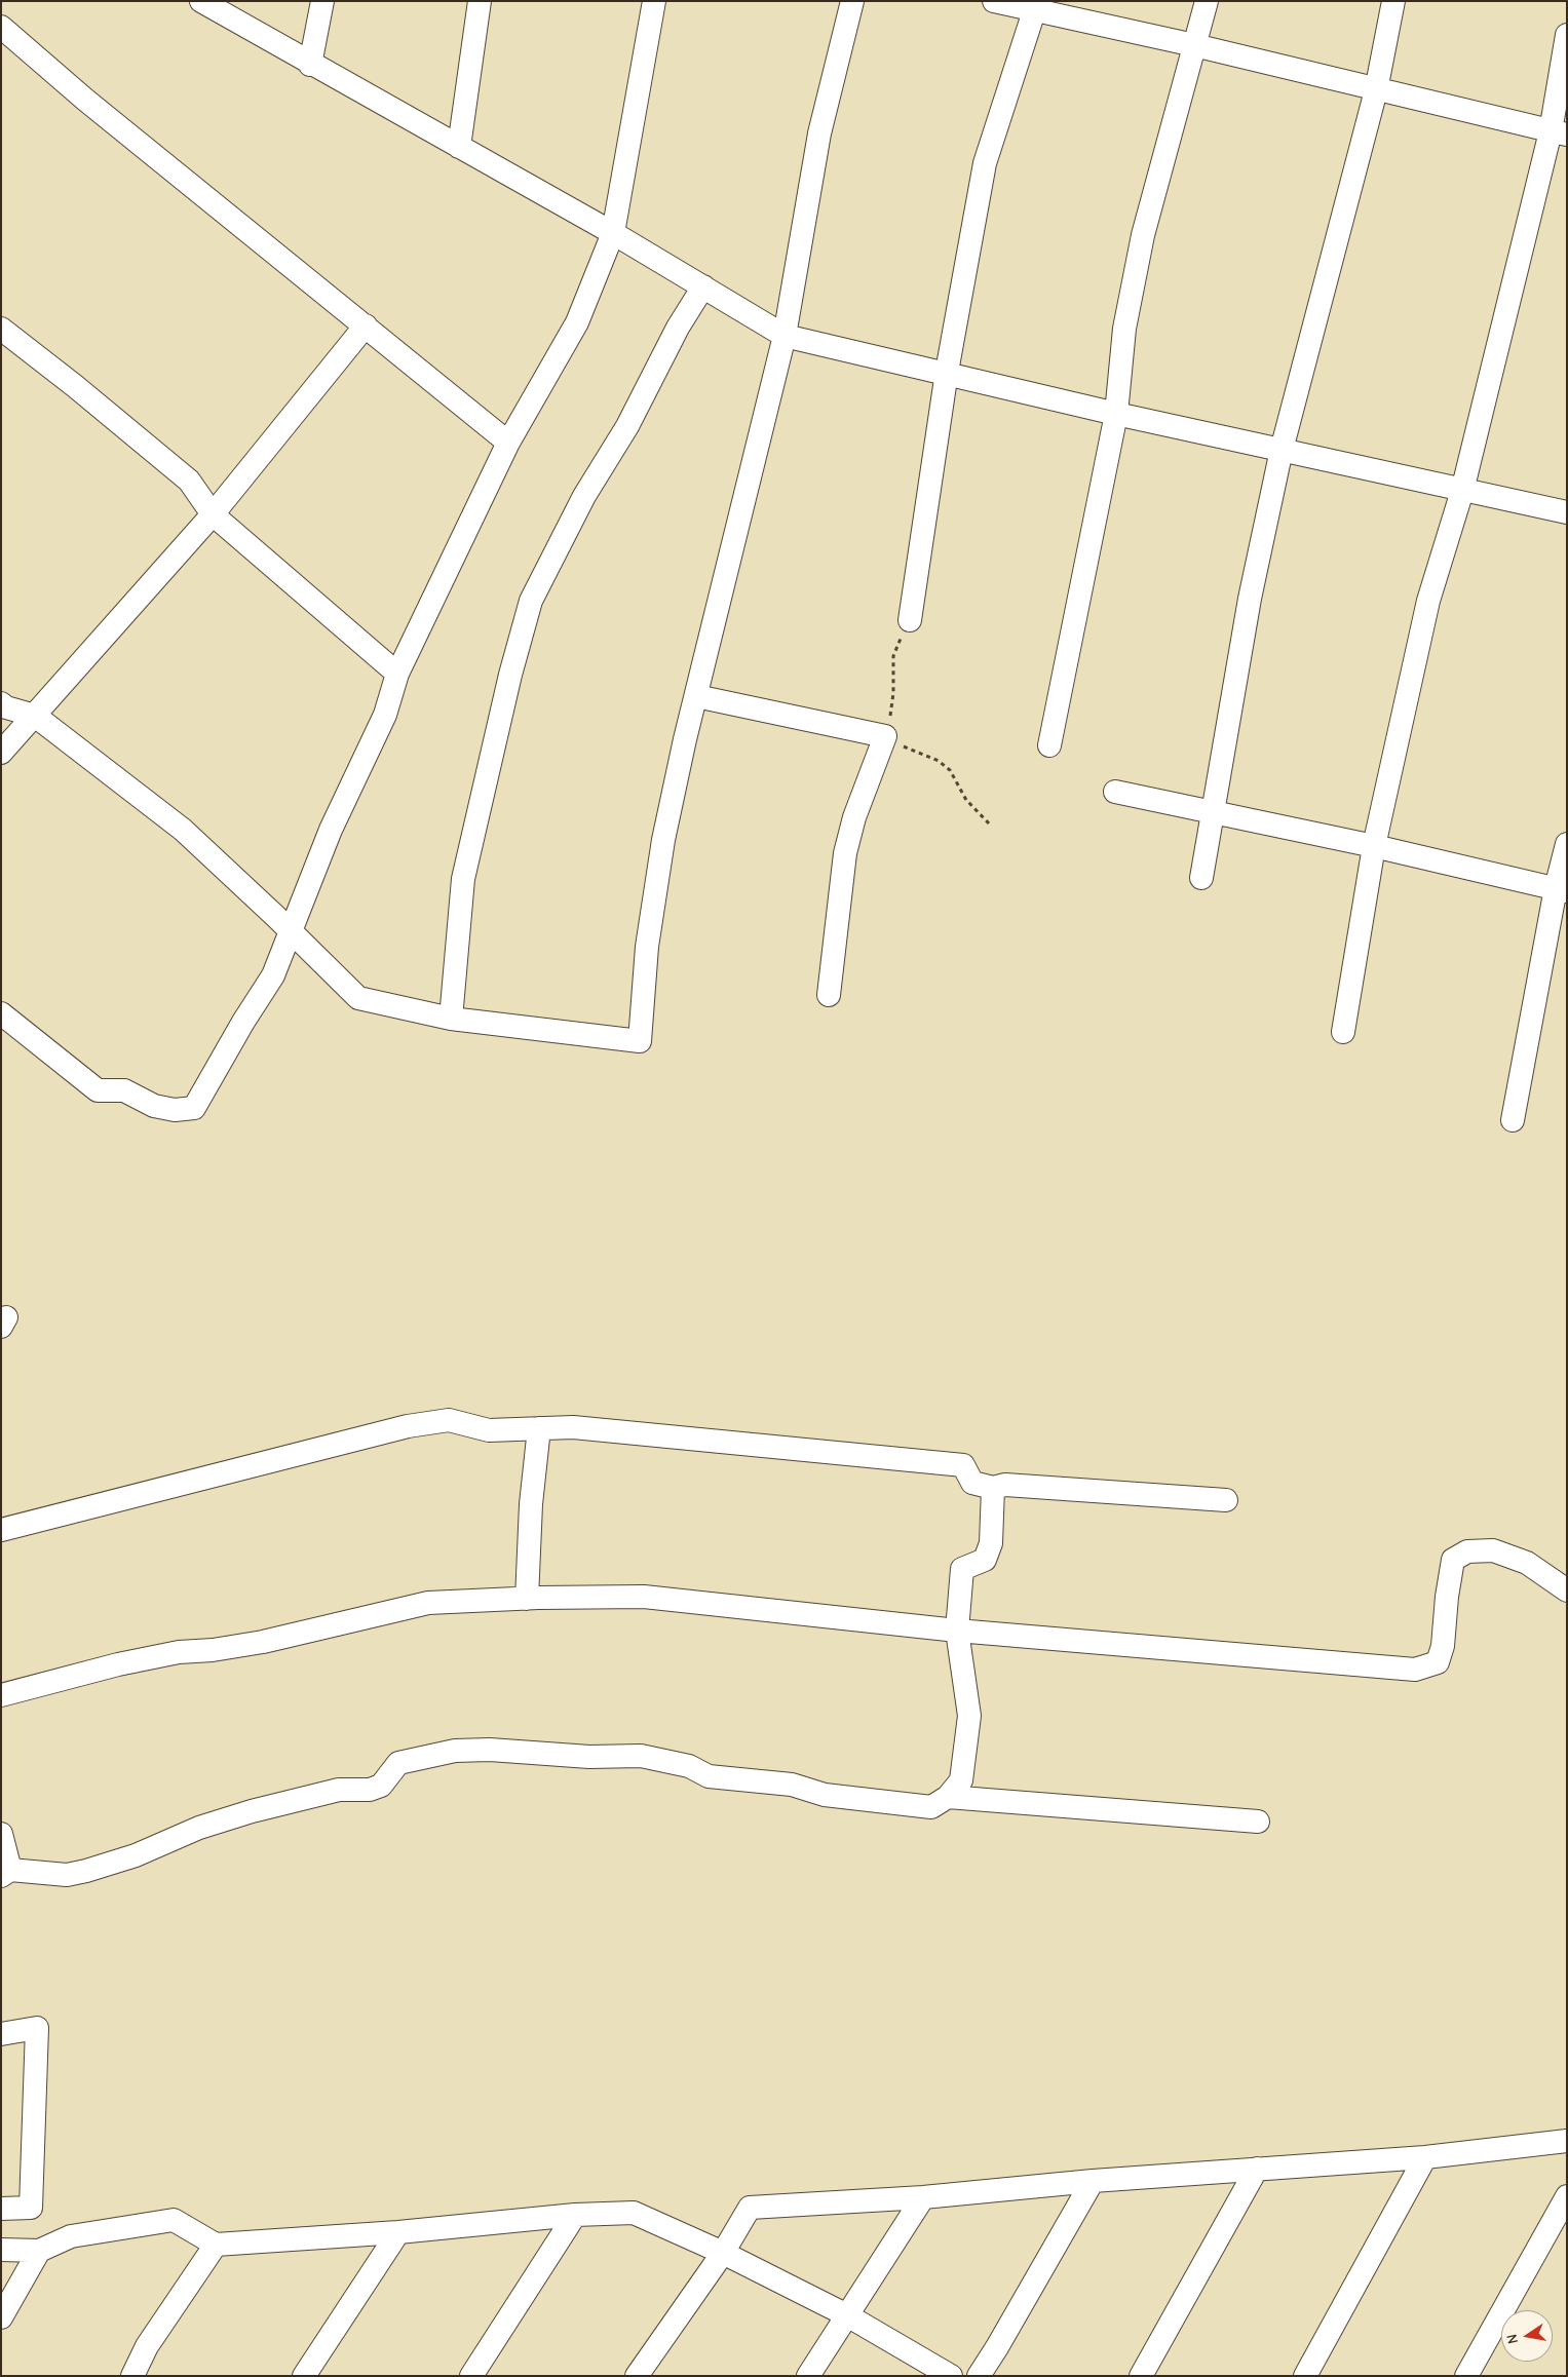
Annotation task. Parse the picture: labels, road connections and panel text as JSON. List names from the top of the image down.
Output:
{
  "north": "left"
}
